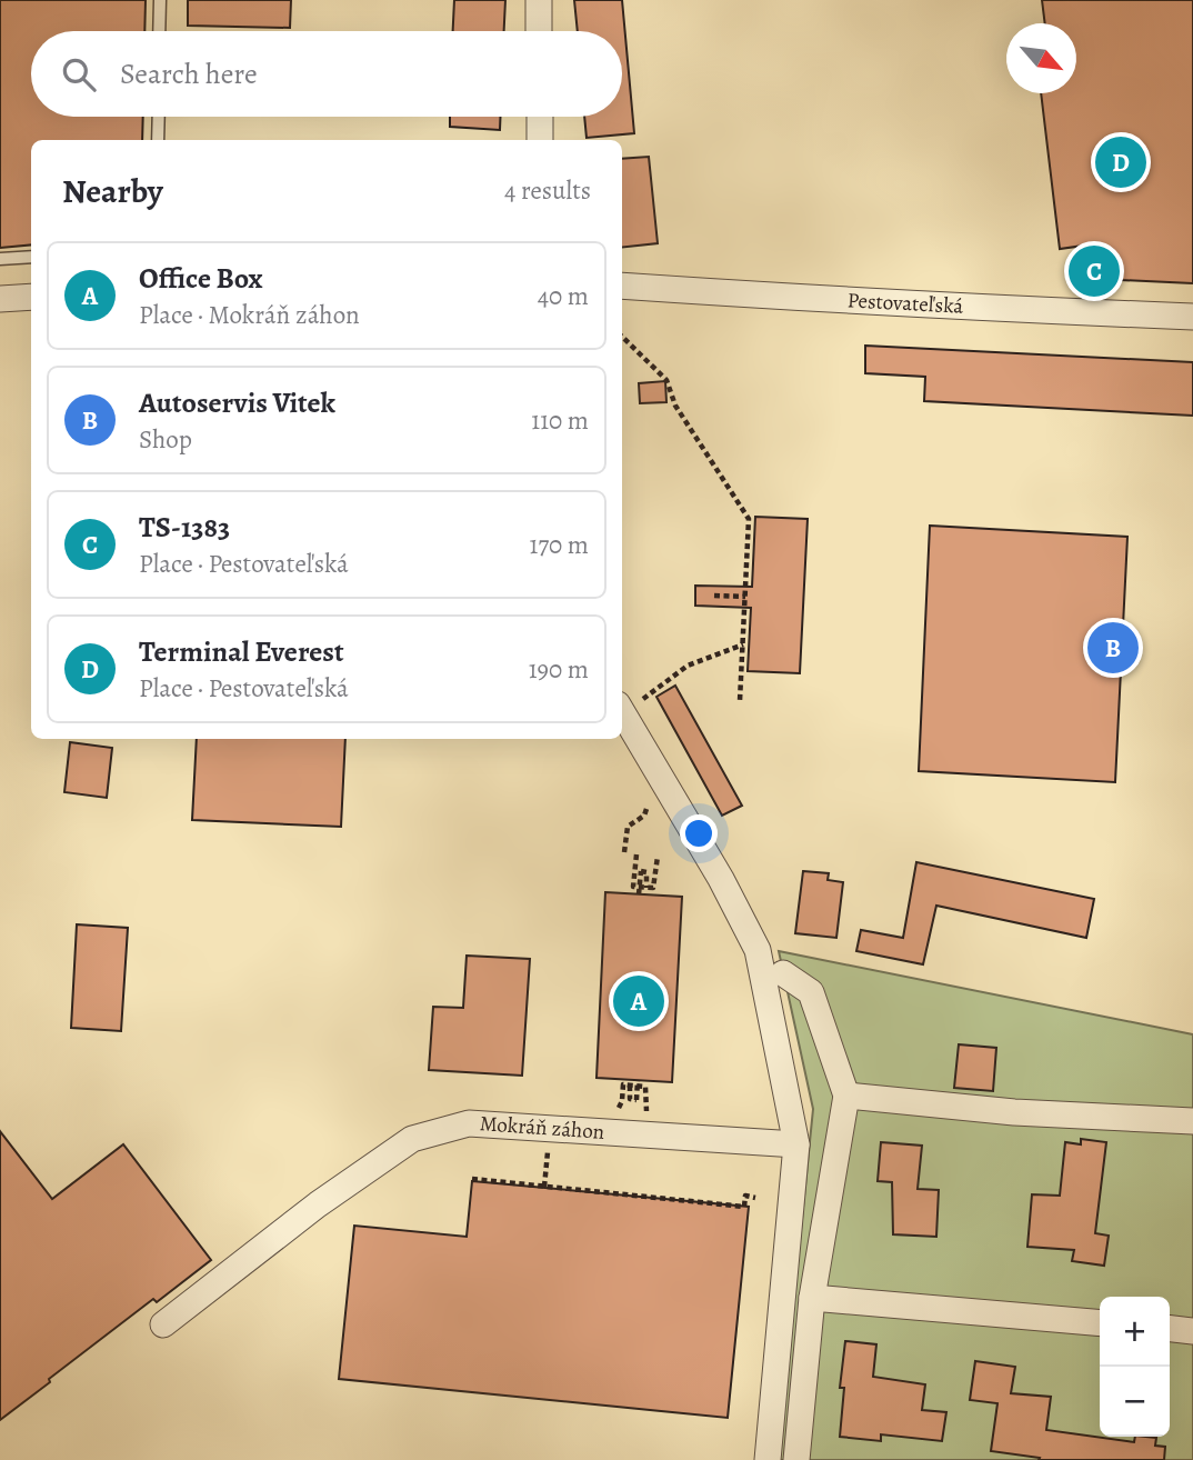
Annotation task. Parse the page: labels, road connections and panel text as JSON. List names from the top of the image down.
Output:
{
  "streets": {
    "street": ["Pestovateľská", "Mokráň záhon"]
  },
  "north": "bottom right",
  "page": {
    "search": "Search here",
    "pins": [
      "D",
      "C",
      "B",
      "A"
    ],
    "heading": ["Nearby", "4 results"],
    "list": [
      {
        "mark": "A",
        "name": "Office Box",
        "note": "Place · Mokráň záhon",
        "value": "40 m"
      },
      {
        "mark": "B",
        "name": "Autoservis Vitek",
        "note": "Shop",
        "value": "110 m"
      },
      {
        "mark": "C",
        "name": "TS-1383",
        "note": "Place · Pestovateľská",
        "value": "170 m"
      },
      {
        "mark": "D",
        "name": "Terminal Everest",
        "note": "Place · Pestovateľská",
        "value": "190 m"
      }
    ],
    "map_buttons": ["+", "−"]
  }
}
